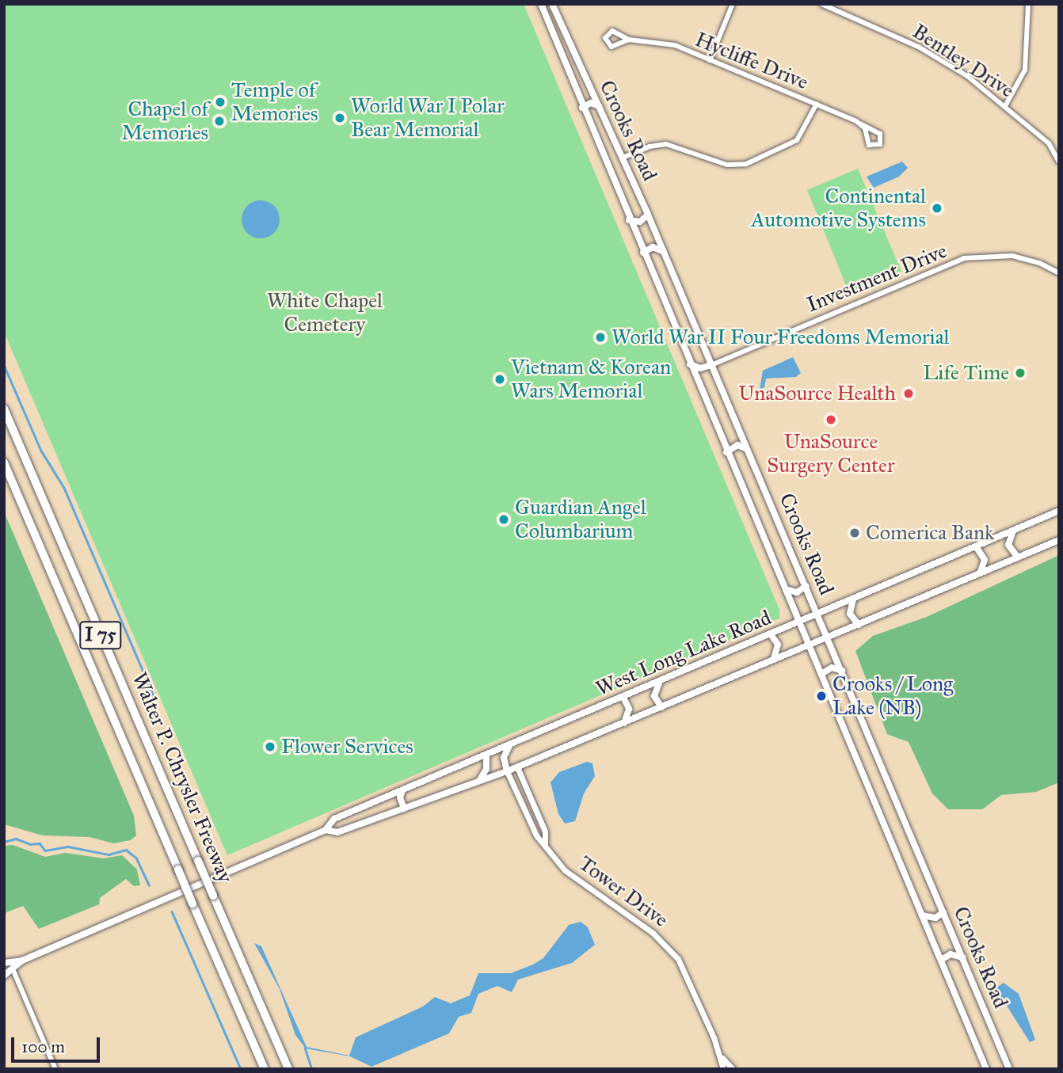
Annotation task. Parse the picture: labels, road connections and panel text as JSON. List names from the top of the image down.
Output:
{
  "streets": {
    "highway": ["I 75", "Walter P. Chrysler Freeway"],
    "main road": ["Crooks Road", "West Long Lake Road"],
    "street": [
      "Hycliffe Drive",
      "Bentley Drive",
      "Investment Drive",
      "Tower Drive"
    ]
  },
  "crossings": [
    ["Crooks Road", "Investment Drive"],
    ["Crooks Road", "West Long Lake Road"],
    ["West Long Lake Road", "Tower Drive"]
  ],
  "parks": ["White Chapel Cemetery"],
  "places": [
    "Temple of Memories",
    "World War I Polar Bear Memorial",
    "Chapel of Memories",
    "Continental Automotive Systems",
    "World War II Four Freedoms Memorial",
    "Life Time",
    "Vietnam & Korean Wars Memorial",
    "UnaSource Health",
    "UnaSource Surgery Center",
    "Guardian Angel Columbarium",
    "Comerica Bank",
    "Crooks / Long Lake (NB)",
    "Flower Services"
  ],
  "scale_bar": "100 m"
}
